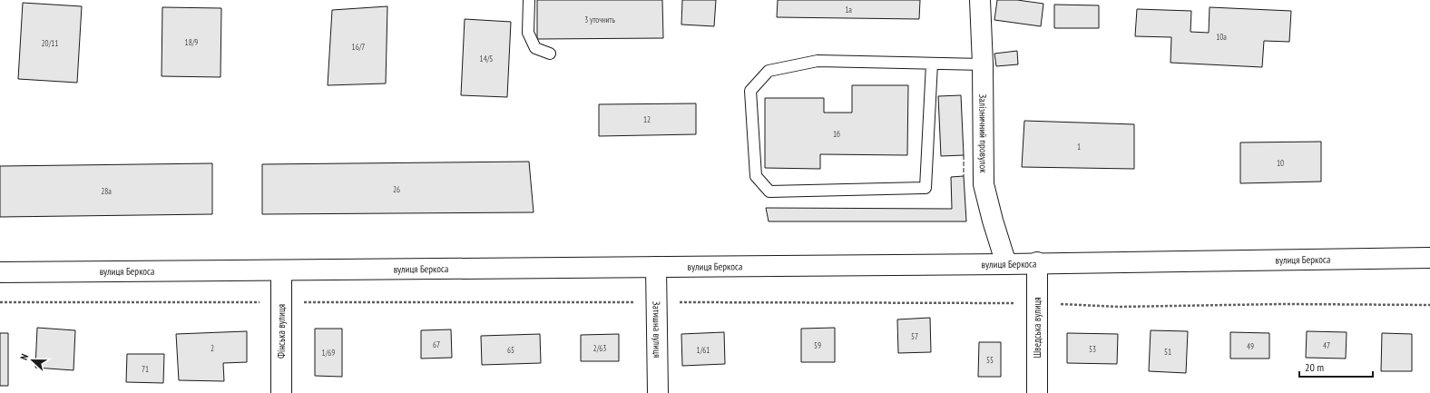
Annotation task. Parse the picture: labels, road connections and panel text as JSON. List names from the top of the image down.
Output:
{
  "streets": {
    "street": [
      "Залізничний провулок",
      "вулиця Беркоса",
      "Шведська вулиця",
      "Затишна вулиця",
      "Фінська вулиця"
    ]
  },
  "crossings": [
    ["Залізничний провулок", "вулиця Беркоса"],
    ["вулиця Беркоса", "Шведська вулиця"],
    ["вулиця Беркоса", "Затишна вулиця"],
    ["вулиця Беркоса", "Фінська вулиця"]
  ],
  "house_numbers": [
    "1а",
    "3 уточнить",
    "10а",
    "18/9",
    "20/11",
    "16/7",
    "14/5",
    "12",
    "1б",
    "1",
    "10",
    "26",
    "28а",
    "57",
    "67",
    "59",
    "47",
    "49",
    "2",
    "2/63",
    "53",
    "65",
    "1/61",
    "51",
    "1/69",
    "55",
    "71"
  ],
  "scale_bar": "20 m",
  "north": "left"
}
